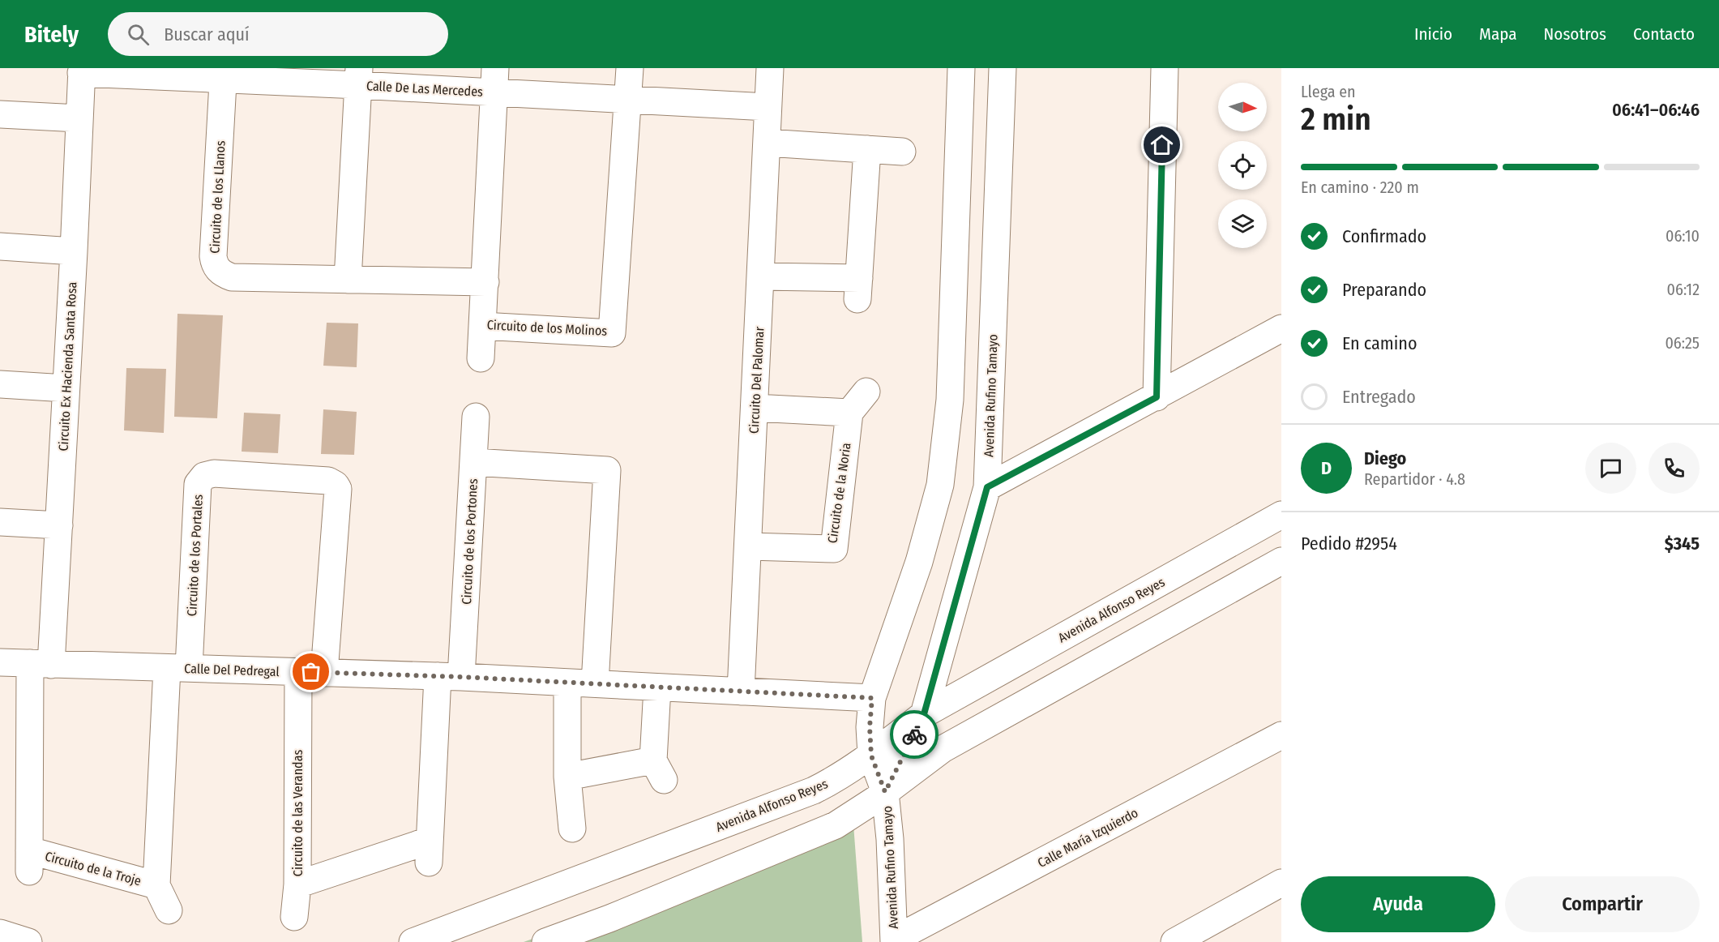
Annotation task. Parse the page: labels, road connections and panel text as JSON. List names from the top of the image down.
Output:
{
  "streets": {
    "street": [
      "Calle De Las Mercedes",
      "Circuito de los Llanos",
      "Circuito de los Molinos",
      "Circuito Ex Hacienda Santa Rosa",
      "Circuito Del Palomar",
      "Avenida Rufino Tamayo",
      "Circuito de la Noria",
      "Circuito de los Portones",
      "Circuito de los Portales",
      "Avenida Alfonso Reyes",
      "Calle Del Pedregal",
      "Circuito de las Verandas",
      "Calle María Izquierdo",
      "Circuito de la Troje"
    ]
  },
  "crossings": [
    ["Calle De Las Mercedes", "Circuito de los Llanos"],
    ["Calle De Las Mercedes", "Circuito de los Molinos"],
    ["Calle De Las Mercedes", "Circuito Ex Hacienda Santa Rosa"],
    ["Calle De Las Mercedes", "Circuito Del Palomar"],
    ["Circuito de los Llanos", "Circuito de los Molinos"],
    ["Circuito Ex Hacienda Santa Rosa", "Calle Del Pedregal"],
    ["Circuito Ex Hacienda Santa Rosa", "Circuito de la Troje"],
    ["Circuito Del Palomar", "Circuito de la Noria"],
    ["Circuito Del Palomar", "Calle Del Pedregal"],
    ["Avenida Rufino Tamayo", "Avenida Alfonso Reyes"],
    ["Avenida Rufino Tamayo", "Calle Del Pedregal"],
    ["Avenida Rufino Tamayo", "Calle María Izquierdo"],
    ["Circuito de los Portones", "Calle Del Pedregal"],
    ["Circuito de los Portones", "Circuito de las Verandas"],
    ["Circuito de los Portales", "Calle Del Pedregal"],
    ["Circuito de los Portales", "Circuito de la Troje"],
    ["Calle Del Pedregal", "Circuito de las Verandas"],
    ["Calle Del Pedregal", "Circuito de la Troje"]
  ],
  "north": "right",
  "page": {
    "header": "Bitely",
    "search": "Buscar aquí",
    "nav": [
      "Inicio",
      "Mapa",
      "Nosotros",
      "Contacto"
    ],
    "heading": ["2 min", "Llega en", "06:41–06:46"],
    "panel": [
      "Diego",
      "Repartidor · 4.8",
      "Pedido #2954",
      "$345"
    ],
    "bar": "En camino · 220 m",
    "list": [
      ["Confirmado", "06:10"],
      ["Preparando", "06:12"],
      ["En camino", "06:25"],
      "Entregado"
    ],
    "round": "D",
    "buttons": ["Ayuda", "Compartir"]
  }
}
